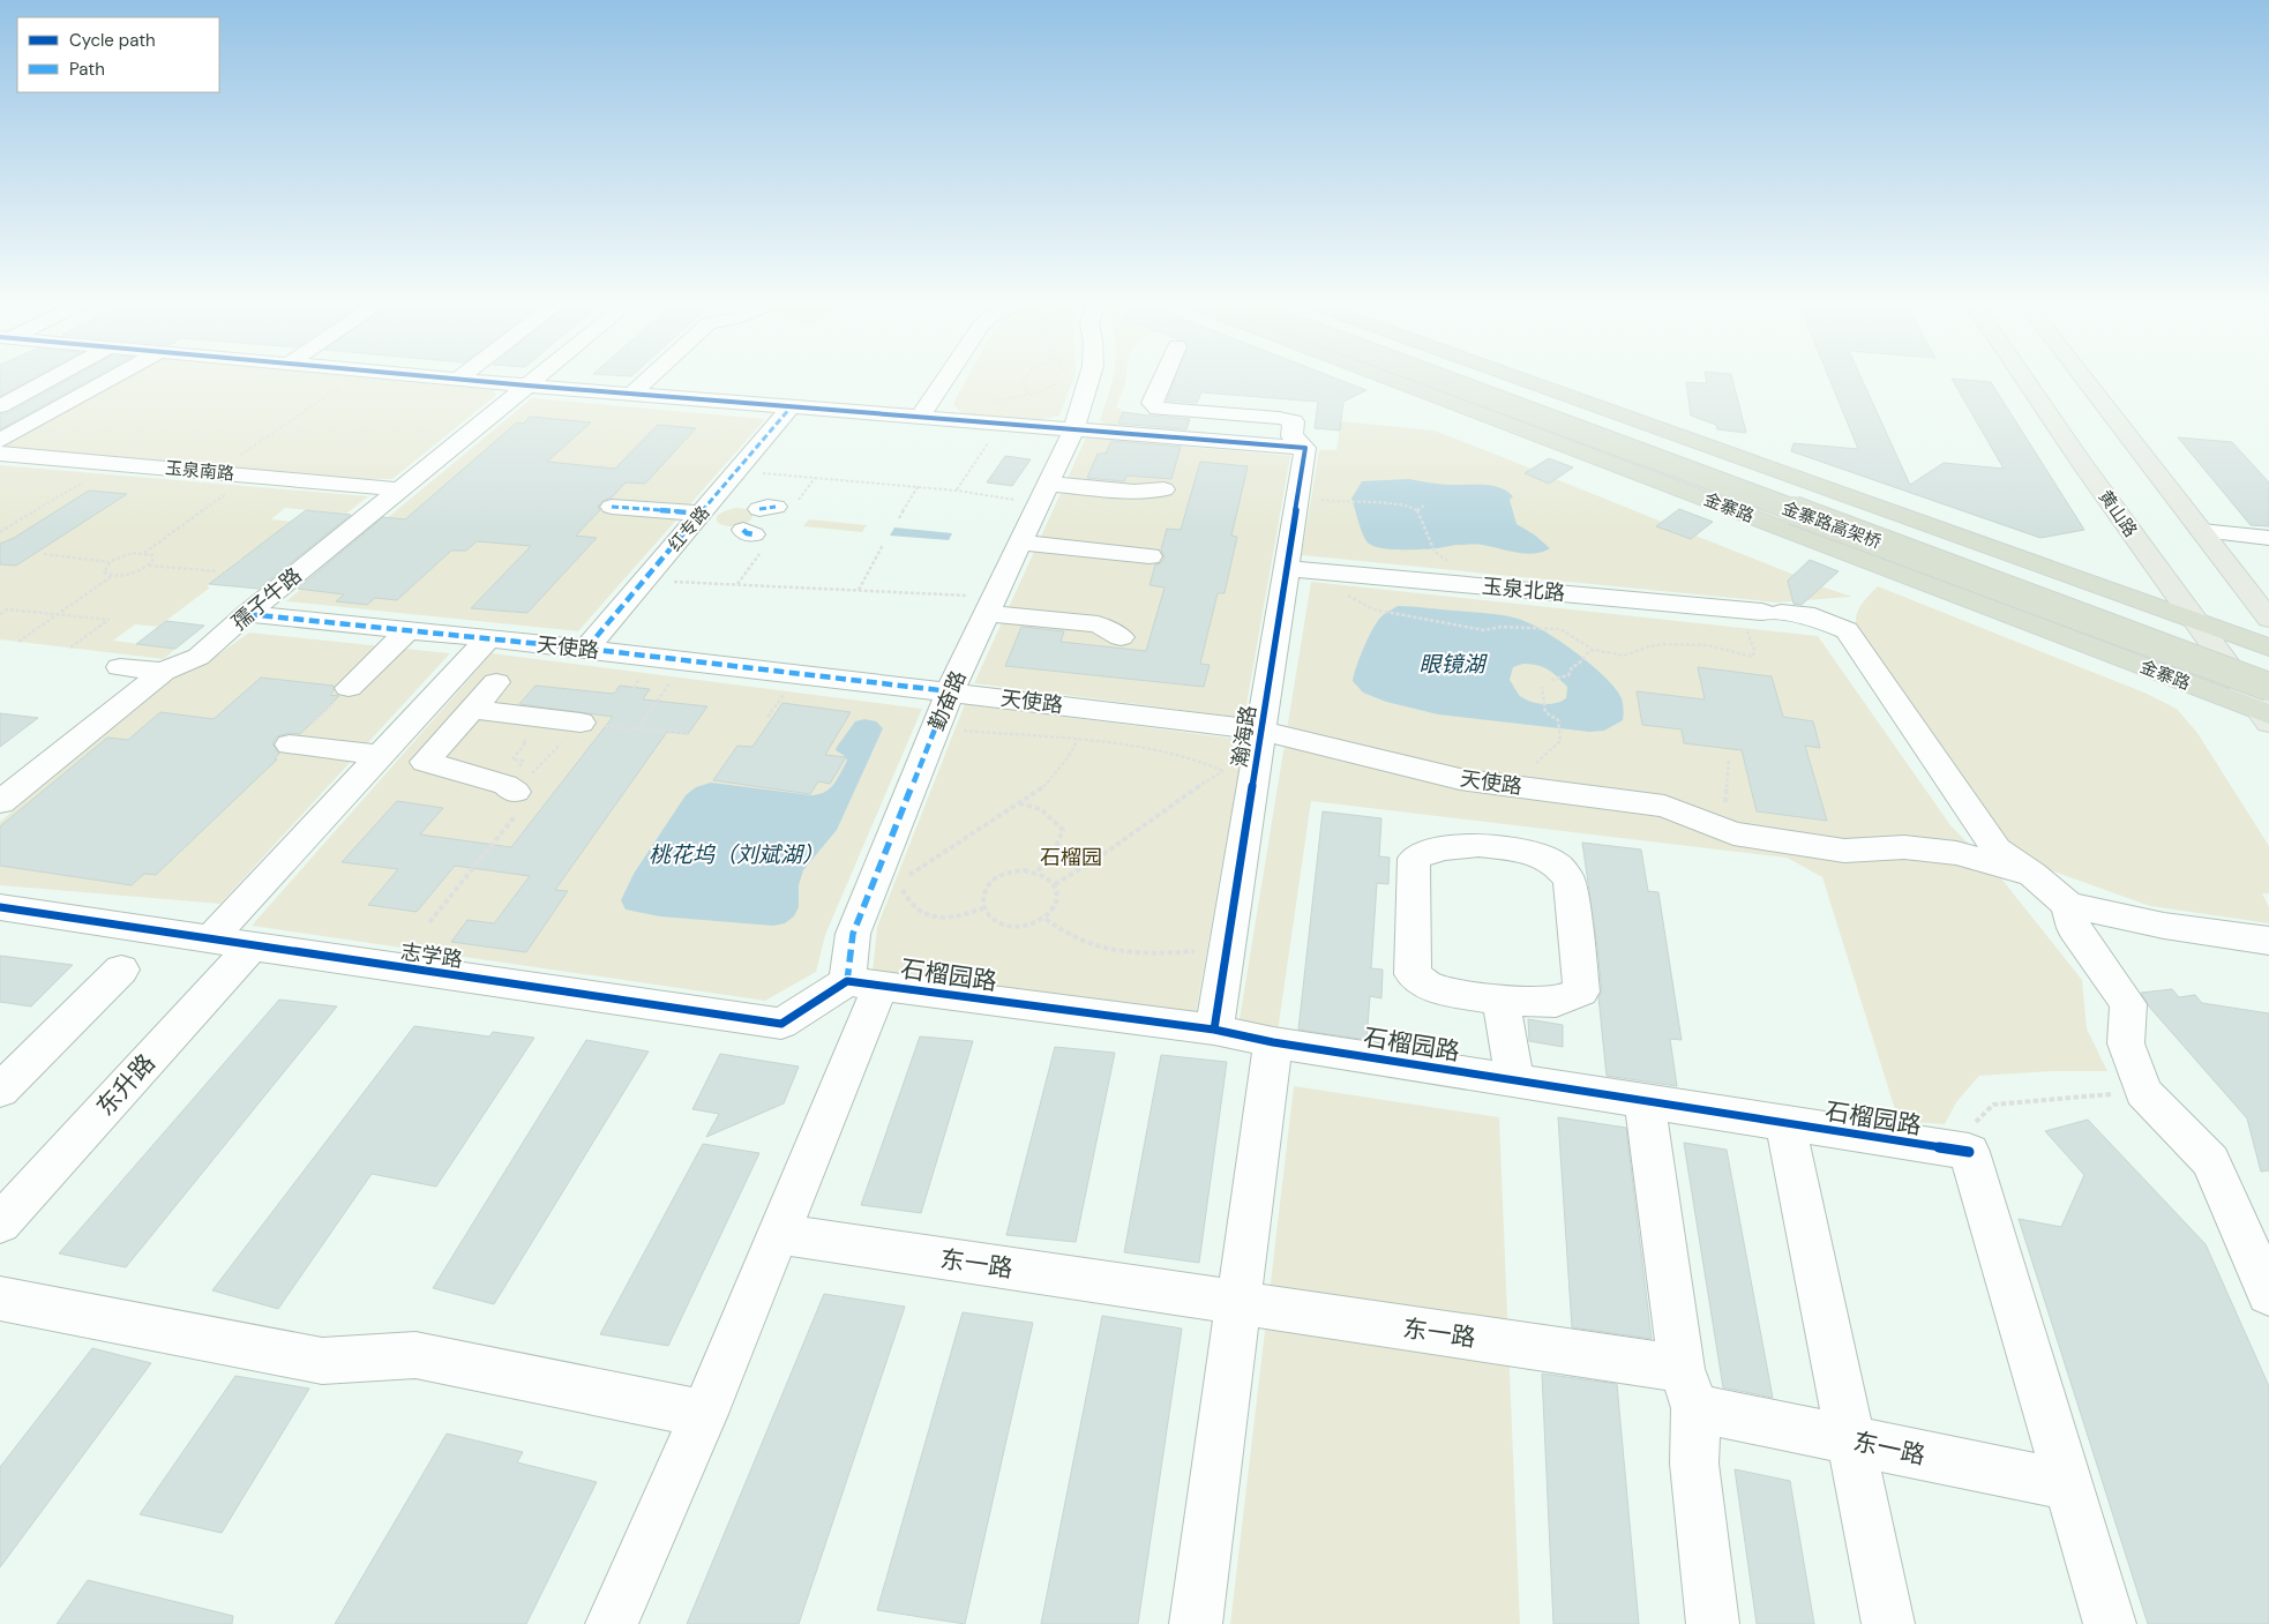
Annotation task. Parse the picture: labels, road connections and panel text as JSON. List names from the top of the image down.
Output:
{
  "streets": {
    "highway": ["金寨路", "金寨路高架桥"],
    "main road": ["黄山路"],
    "street": [
      "玉泉南路",
      "红专路",
      "玉泉北路",
      "孺子牛路",
      "天使路",
      "勤奋路",
      "瀚海路",
      "志学路",
      "石榴园路",
      "东升路",
      "东一路"
    ]
  },
  "crossings": [
    ["玉泉南路", "孺子牛路"],
    ["金寨路", "黄山路"],
    ["红专路", "天使路"],
    ["玉泉北路", "天使路"],
    ["玉泉北路", "瀚海路"],
    ["孺子牛路", "天使路"],
    ["天使路", "勤奋路"],
    ["天使路", "瀚海路"],
    ["勤奋路", "志学路"],
    ["勤奋路", "石榴园路"],
    ["勤奋路", "东一路"],
    ["瀚海路", "石榴园路"],
    ["志学路", "石榴园路"],
    ["志学路", "东升路"]
  ],
  "water": ["眼镜湖", "桃花坞（刘斌湖）"],
  "parks": ["石榴园"],
  "legend": ["Cycle path", "Path"]
}
